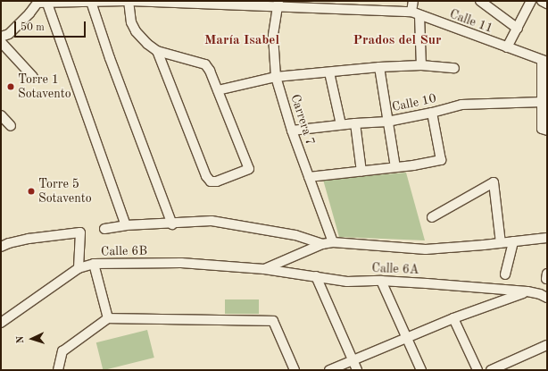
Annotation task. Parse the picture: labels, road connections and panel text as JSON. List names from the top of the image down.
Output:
{
  "streets": {
    "street": [
      "Calle 11",
      "Calle 10",
      "Carrera 7",
      "Calle 6B",
      "Calle 6A"
    ]
  },
  "crossings": [
    ["Calle 11", "Carrera 7"],
    ["Calle 10", "Carrera 7"],
    ["Calle 6B", "Calle 6A"]
  ],
  "districts": ["María Isabel", "Prados del Sur"],
  "places": ["Torre 1 Sotavento", "Torre 5 Sotavento"],
  "scale_bar": "50 m",
  "north": "left"
}
